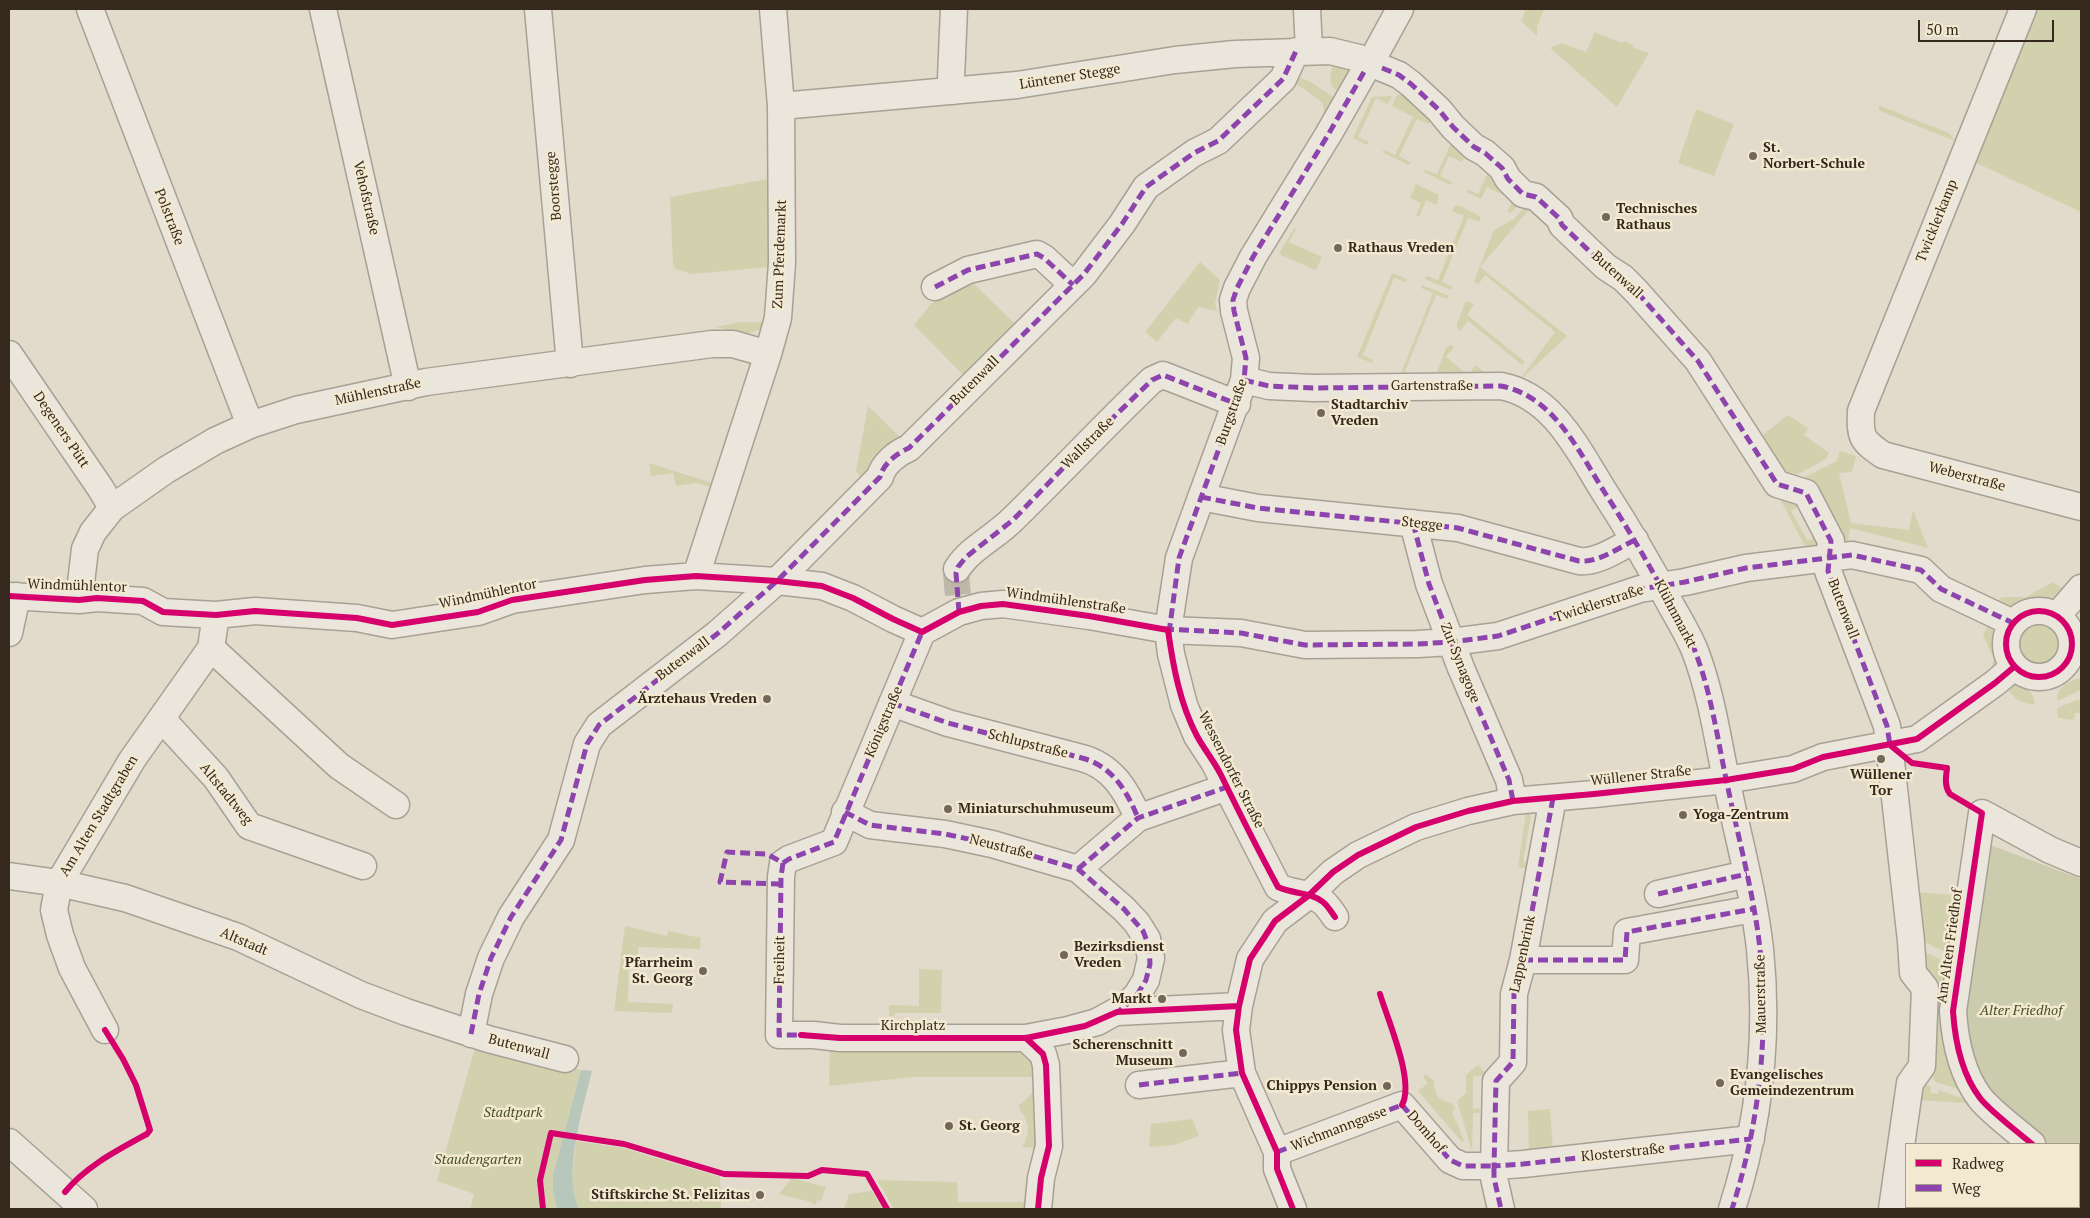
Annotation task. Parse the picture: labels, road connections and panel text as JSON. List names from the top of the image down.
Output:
{
  "streets": {
    "street": [
      "Lüntener Stegge",
      "Boorstegge",
      "Vehofstraße",
      "Polstraße",
      "Twicklerkamp",
      "Zum Pferdemarkt",
      "Butenwall",
      "Gartenstraße",
      "Mühlenstraße",
      "Burgstraße",
      "Degeners Pütt",
      "Wallstraße",
      "Weberstraße",
      "Stegge",
      "Windmühlentor",
      "Windmühlenstraße",
      "Twicklerstraße",
      "Klühnmarkt",
      "Zur Synagoge",
      "Königstraße",
      "Schlupstraße",
      "Wessendorfer Straße",
      "Wüllener Straße",
      "Altstadtweg",
      "Am Alten Stadtgraben",
      "Neustraße",
      "Altstadt",
      "Am Alten Friedhof",
      "Lappenbrink",
      "Freiheit",
      "Mauerstraße",
      "Kirchplatz",
      "Wichmanngasse",
      "Domhof",
      "Klosterstraße"
    ]
  },
  "crossings": [
    ["Lüntener Stegge", "Zum Pferdemarkt"],
    ["Lüntener Stegge", "Butenwall"],
    ["Lüntener Stegge", "Burgstraße"],
    ["Boorstegge", "Mühlenstraße"],
    ["Vehofstraße", "Mühlenstraße"],
    ["Polstraße", "Mühlenstraße"],
    ["Twicklerkamp", "Weberstraße"],
    ["Zum Pferdemarkt", "Mühlenstraße"],
    ["Zum Pferdemarkt", "Windmühlentor"],
    ["Butenwall", "Burgstraße"],
    ["Butenwall", "Windmühlentor"],
    ["Butenwall", "Twicklerstraße"],
    ["Butenwall", "Wüllener Straße"],
    ["Butenwall", "Altstadt"],
    ["Gartenstraße", "Burgstraße"],
    ["Gartenstraße", "Wallstraße"],
    ["Gartenstraße", "Klühnmarkt"],
    ["Mühlenstraße", "Degeners Pütt"],
    ["Mühlenstraße", "Windmühlentor"],
    ["Burgstraße", "Wallstraße"],
    ["Burgstraße", "Stegge"],
    ["Burgstraße", "Windmühlenstraße"],
    ["Burgstraße", "Twicklerstraße"],
    ["Burgstraße", "Wessendorfer Straße"],
    ["Stegge", "Klühnmarkt"],
    ["Stegge", "Zur Synagoge"],
    ["Windmühlentor", "Windmühlenstraße"],
    ["Windmühlentor", "Königstraße"],
    ["Windmühlentor", "Am Alten Stadtgraben"],
    ["Windmühlenstraße", "Twicklerstraße"],
    ["Windmühlenstraße", "Königstraße"],
    ["Windmühlenstraße", "Wessendorfer Straße"],
    ["Twicklerstraße", "Klühnmarkt"],
    ["Twicklerstraße", "Zur Synagoge"],
    ["Twicklerstraße", "Wessendorfer Straße"],
    ["Twicklerstraße", "Wüllener Straße"],
    ["Klühnmarkt", "Wüllener Straße"],
    ["Klühnmarkt", "Mauerstraße"],
    ["Zur Synagoge", "Wüllener Straße"],
    ["Königstraße", "Schlupstraße"],
    ["Königstraße", "Neustraße"],
    ["Königstraße", "Freiheit"],
    ["Wessendorfer Straße", "Wüllener Straße"],
    ["Wüllener Straße", "Lappenbrink"],
    ["Wüllener Straße", "Mauerstraße"],
    ["Altstadtweg", "Am Alten Stadtgraben"],
    ["Am Alten Stadtgraben", "Altstadt"],
    ["Neustraße", "Kirchplatz"],
    ["Lappenbrink", "Domhof"],
    ["Lappenbrink", "Klosterstraße"],
    ["Freiheit", "Kirchplatz"],
    ["Mauerstraße", "Klosterstraße"],
    ["Wichmanngasse", "Domhof"],
    ["Domhof", "Klosterstraße"]
  ],
  "parks": ["Alter Friedhof", "Stadtpark", "Staudengarten"],
  "places": [
    "St. Norbert-Schule",
    "Technisches Rathaus",
    "Rathaus Vreden",
    "Stadtarchiv Vreden",
    "Ärztehaus Vreden",
    "Wüllener Tor",
    "Miniaturschuhmuseum",
    "Yoga-Zentrum",
    "Bezirksdienst Vreden",
    "Pfarrheim St. Georg",
    "Markt",
    "Scherenschnitt Museum",
    "Evangelisches Gemeindezentrum",
    "Chippys Pension",
    "St. Georg",
    "Stiftskirche St. Felizitas"
  ],
  "legend": ["Radweg", "Weg"],
  "scale_bar": "50 m"
}
